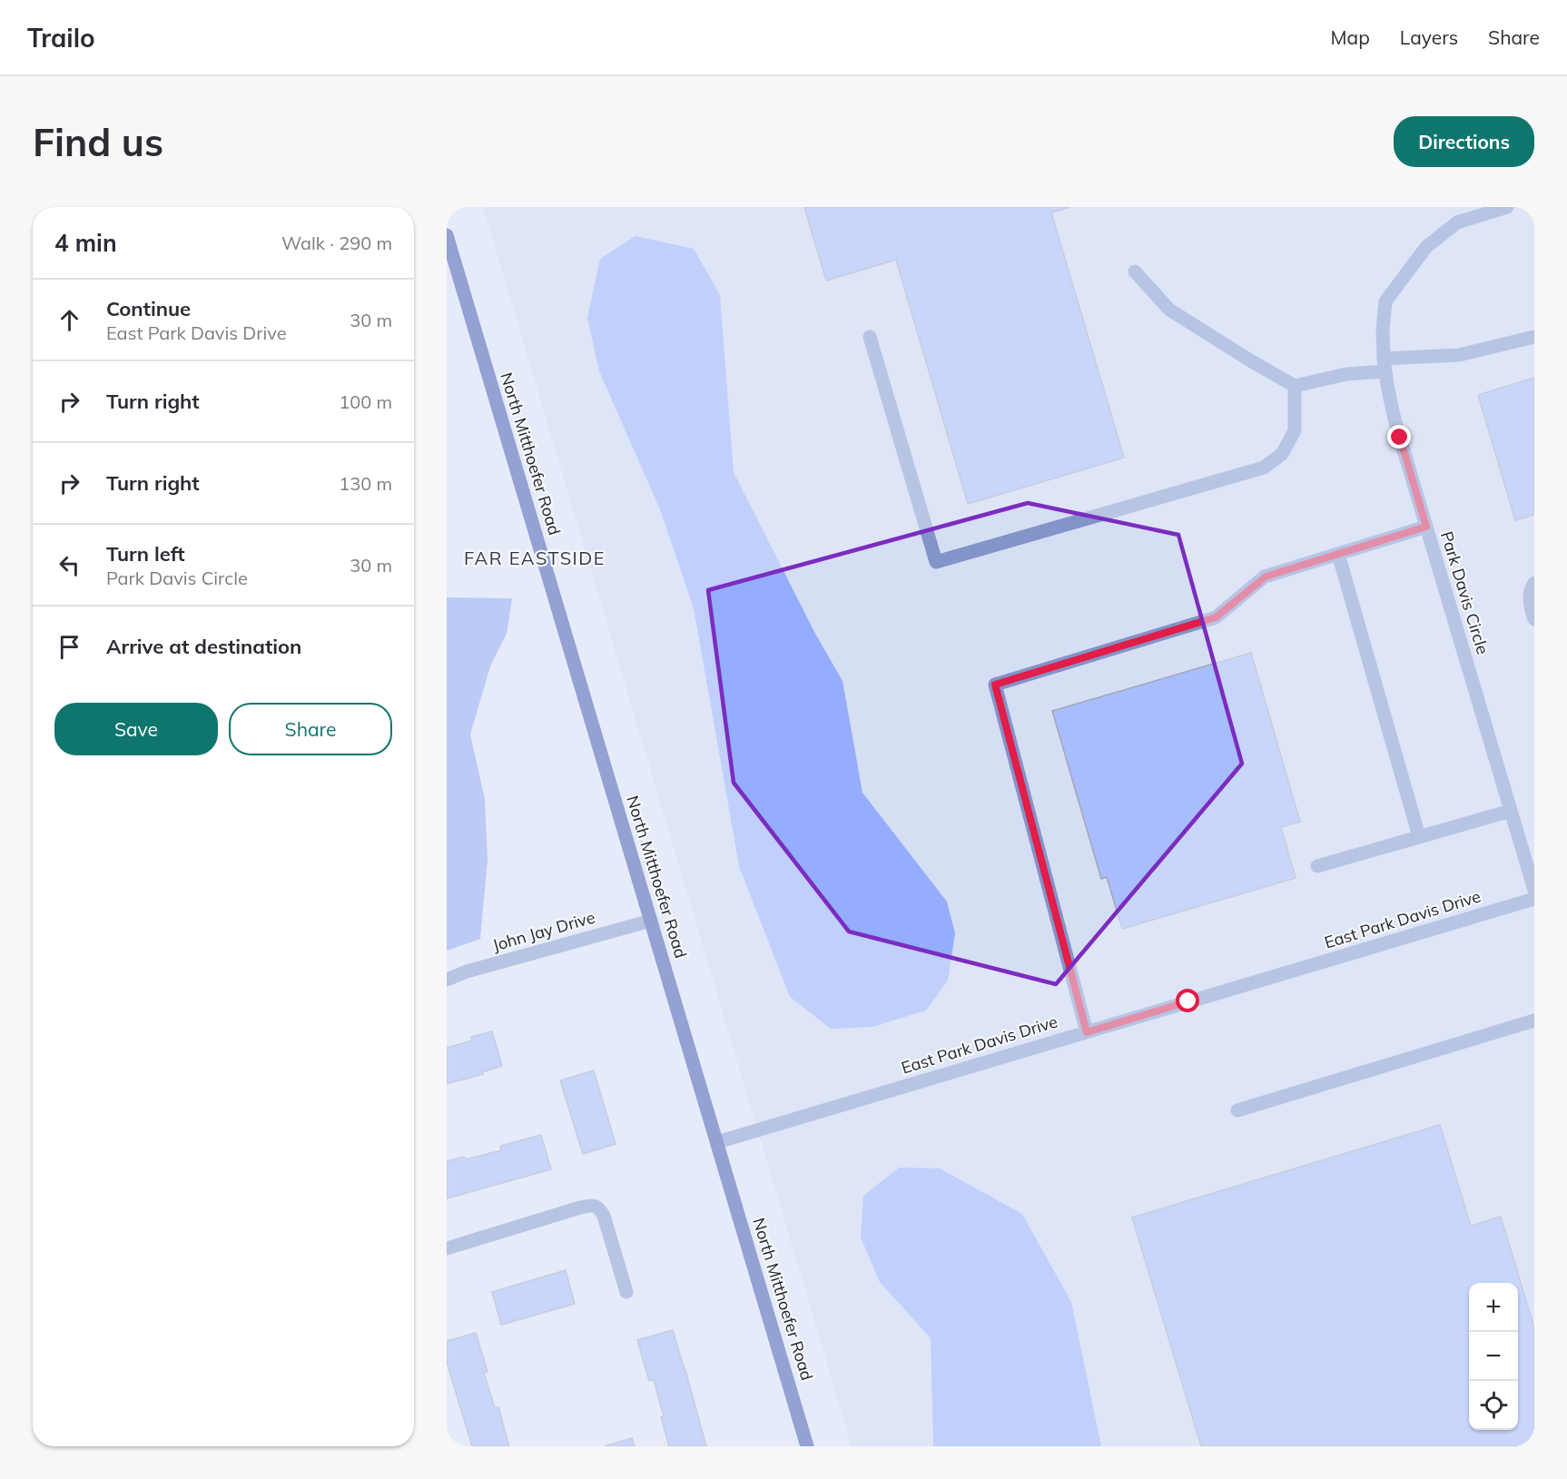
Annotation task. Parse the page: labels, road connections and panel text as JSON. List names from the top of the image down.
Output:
{
  "streets": {
    "main road": ["North Mitthoefer Road"],
    "street": ["Park Davis Circle", "East Park Davis Drive", "John Jay Drive"]
  },
  "crossings": [
    ["North Mitthoefer Road", "East Park Davis Drive"],
    ["North Mitthoefer Road", "John Jay Drive"]
  ],
  "districts": ["FAR EASTSIDE"],
  "page": {
    "header": "Trailo",
    "nav": ["Map", "Layers", "Share"],
    "buttons": [
      "Directions",
      ["Save", "Share"]
    ],
    "title": "Find us",
    "heading": ["4 min", "Walk · 290 m"],
    "list": [
      ["Continue", "East Park Davis Drive", "30 m"],
      ["Turn right", "100 m"],
      ["Turn right", "130 m"],
      ["Turn left", "Park Davis Circle", "30 m"],
      "Arrive at destination"
    ],
    "map_buttons": ["+", "−"]
  }
}
